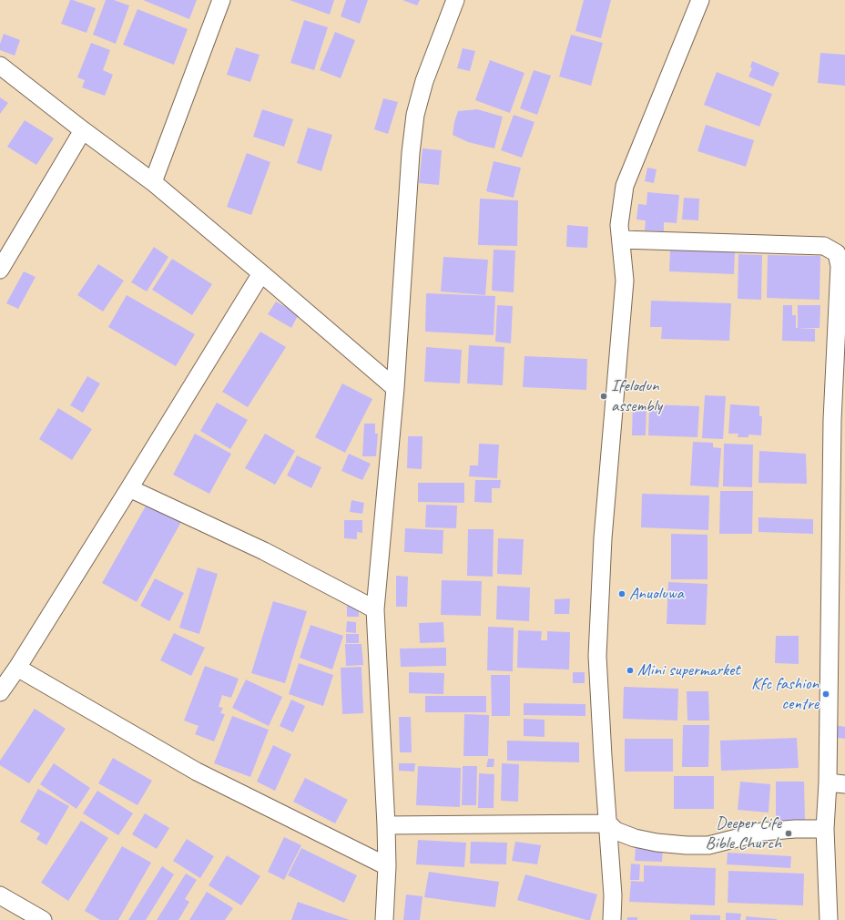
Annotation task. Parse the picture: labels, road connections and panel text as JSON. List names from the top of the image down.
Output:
{
  "places": [
    "Ifelodun assembly",
    "Anuoluwa",
    "Mini supermarket",
    "Kfc fashion centre",
    "Deeper Life Bible Church"
  ]
}
